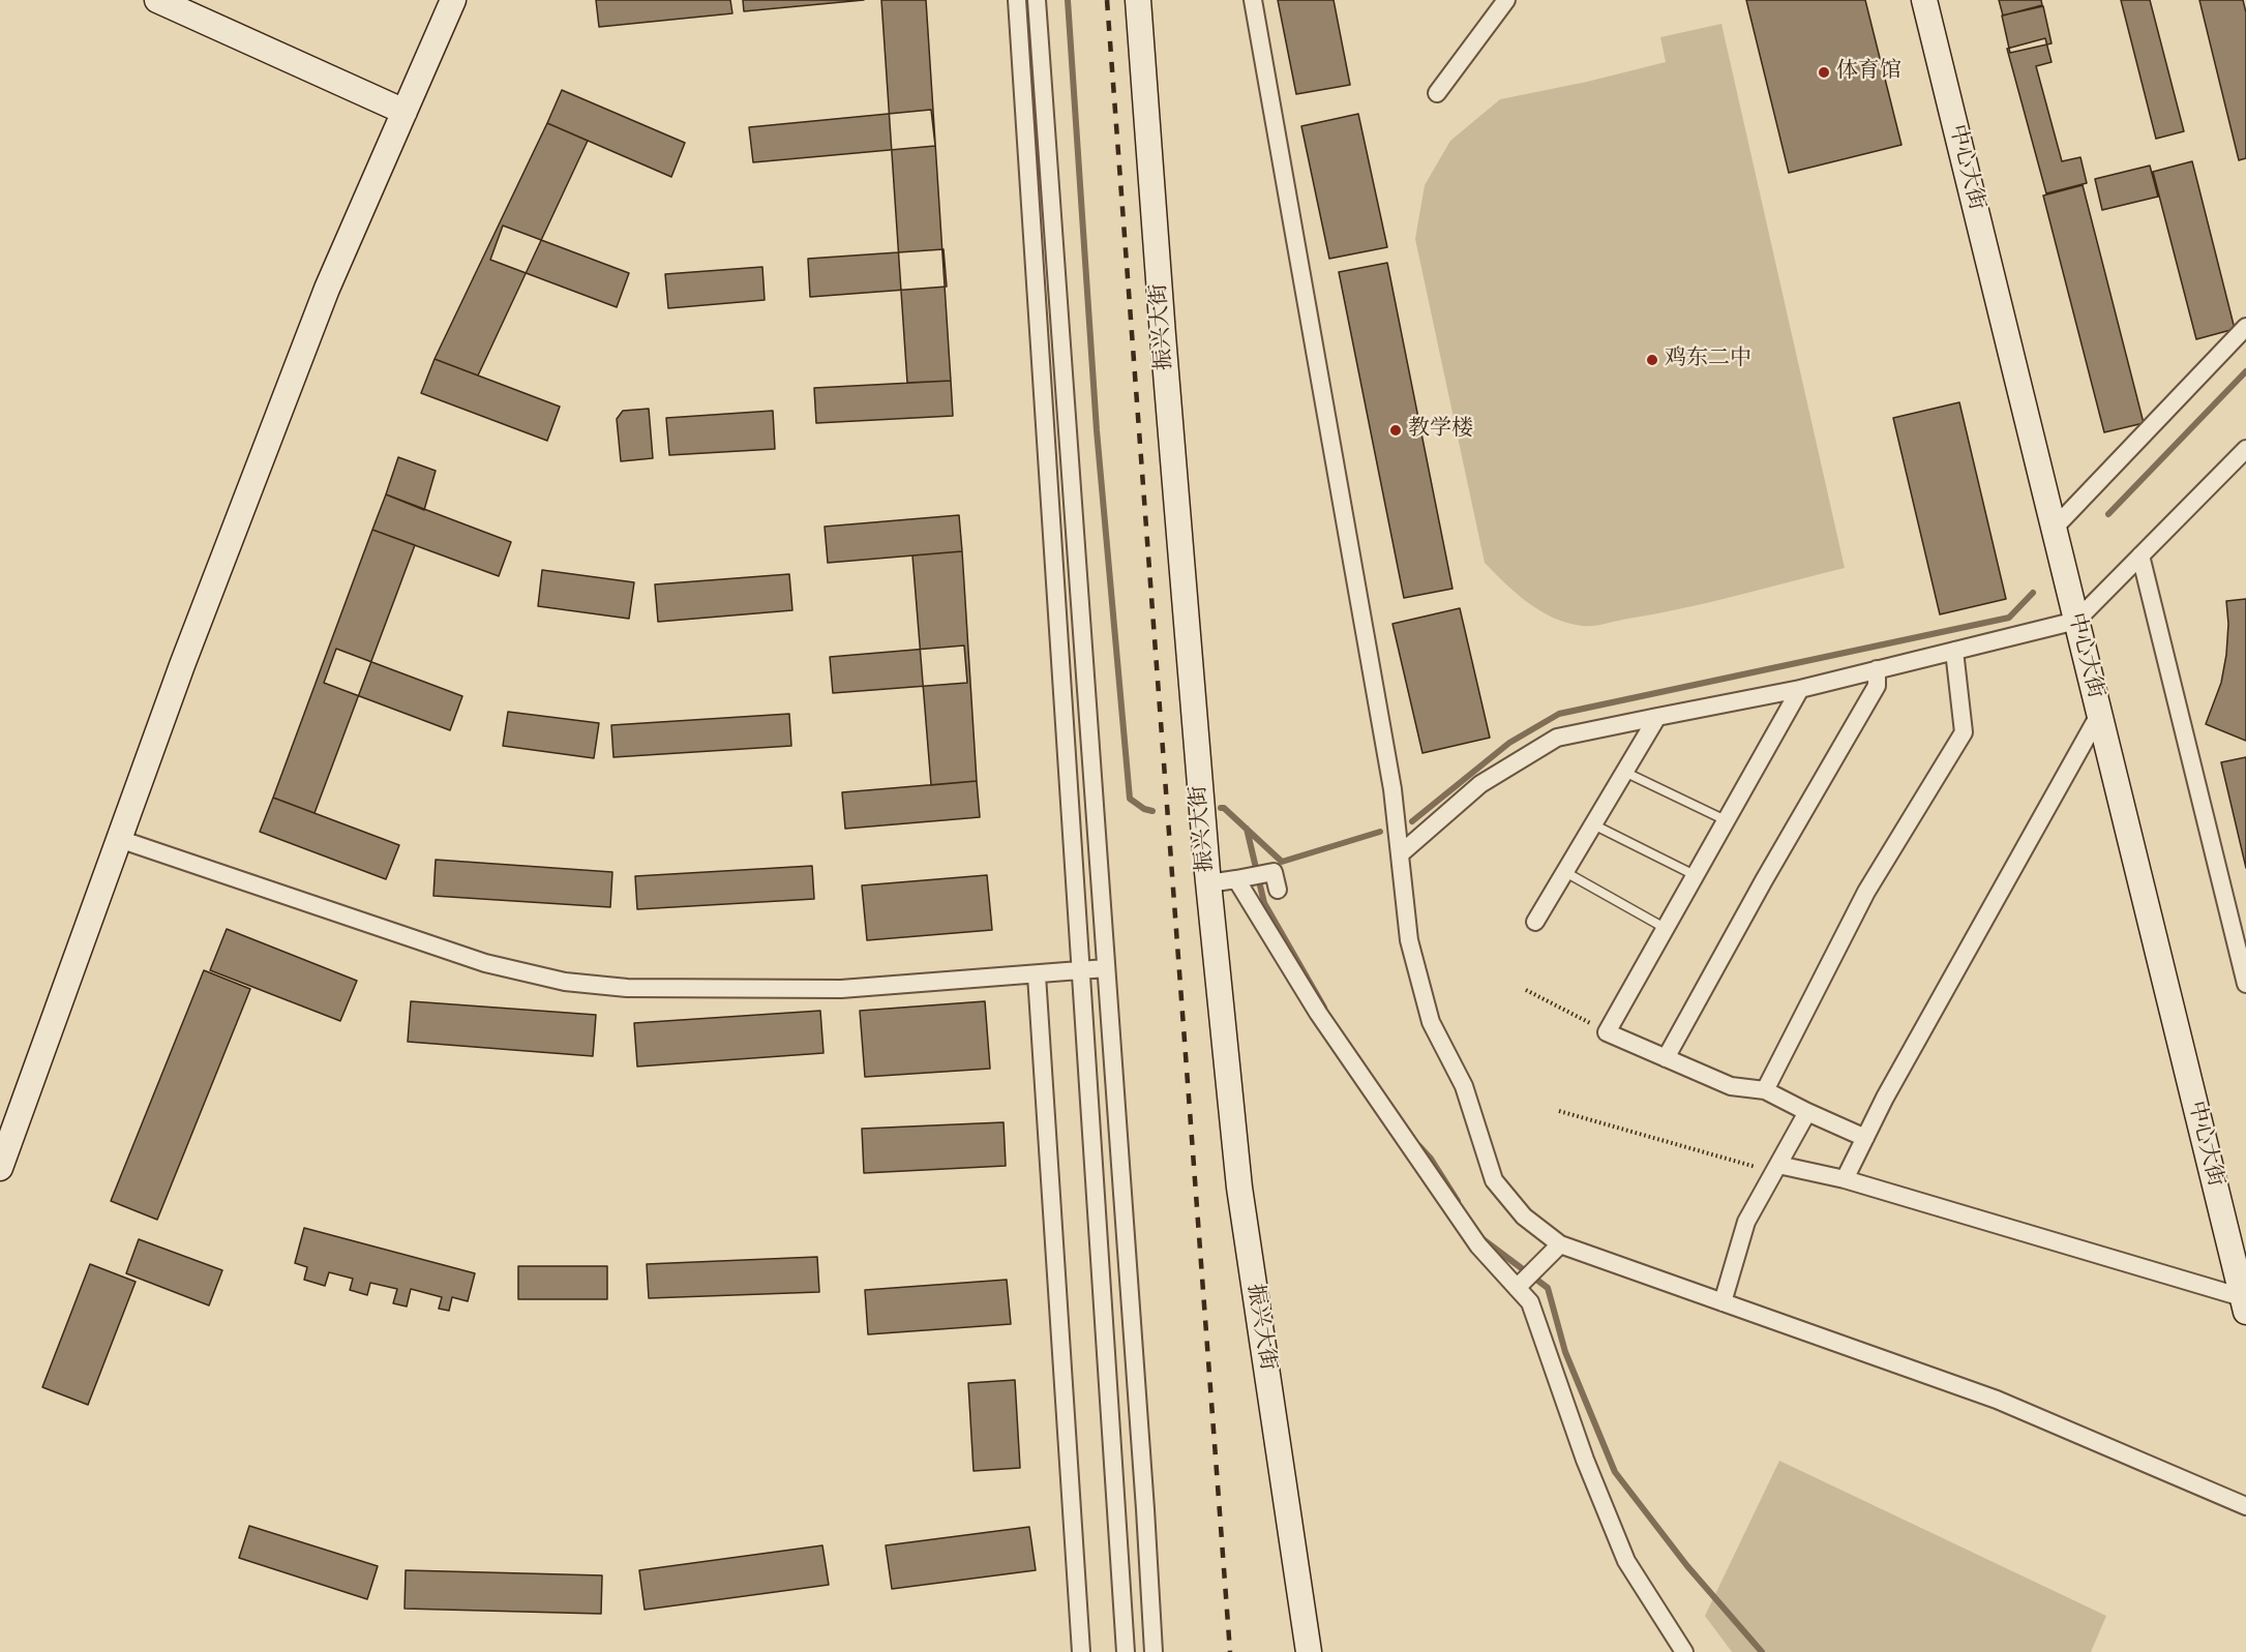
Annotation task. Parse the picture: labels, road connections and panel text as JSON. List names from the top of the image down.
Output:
{
  "streets": {
    "street": ["中心大街", "振兴大街"]
  },
  "places": ["体育馆", "鸡东二中", "教学楼"]
}
